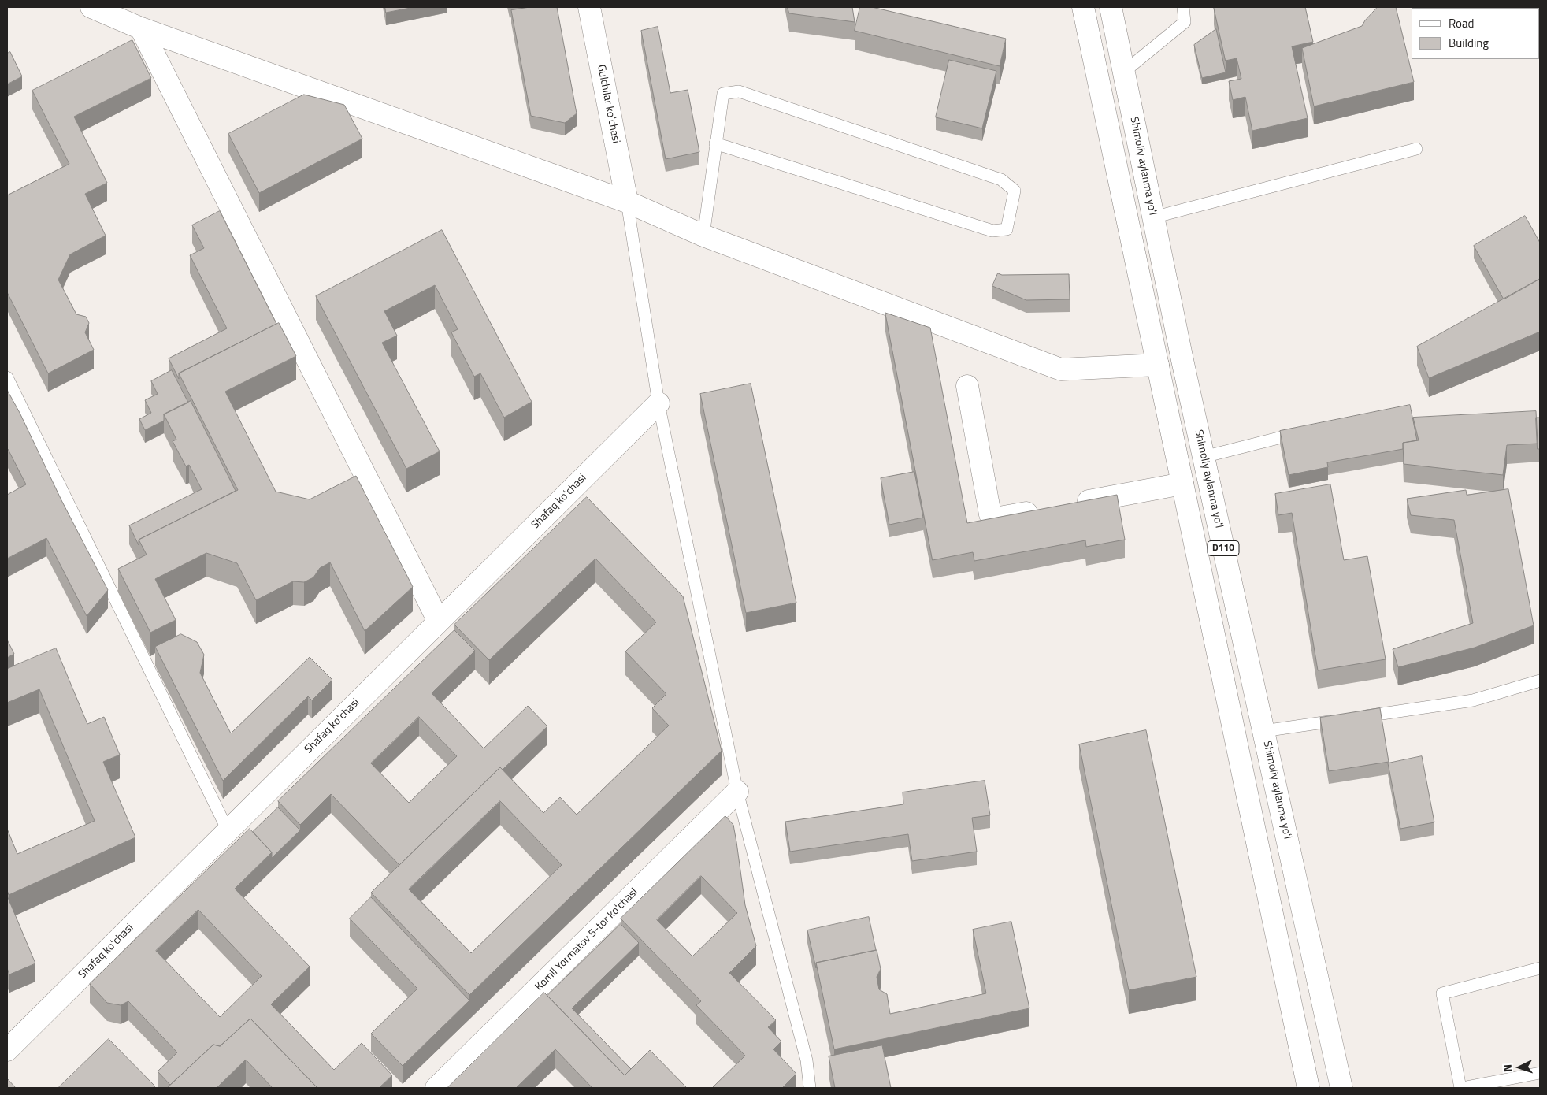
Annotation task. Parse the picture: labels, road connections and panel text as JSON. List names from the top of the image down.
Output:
{
  "streets": {
    "street": [
      "Gulchilar koʻchasi",
      "Shimoliy aylanma yoʻl",
      "Shafaq koʻchasi",
      "D110",
      "Komil Yormatov 5-tor koʻchasi"
    ]
  },
  "legend": ["Road", "Building"],
  "north": "left"
}
